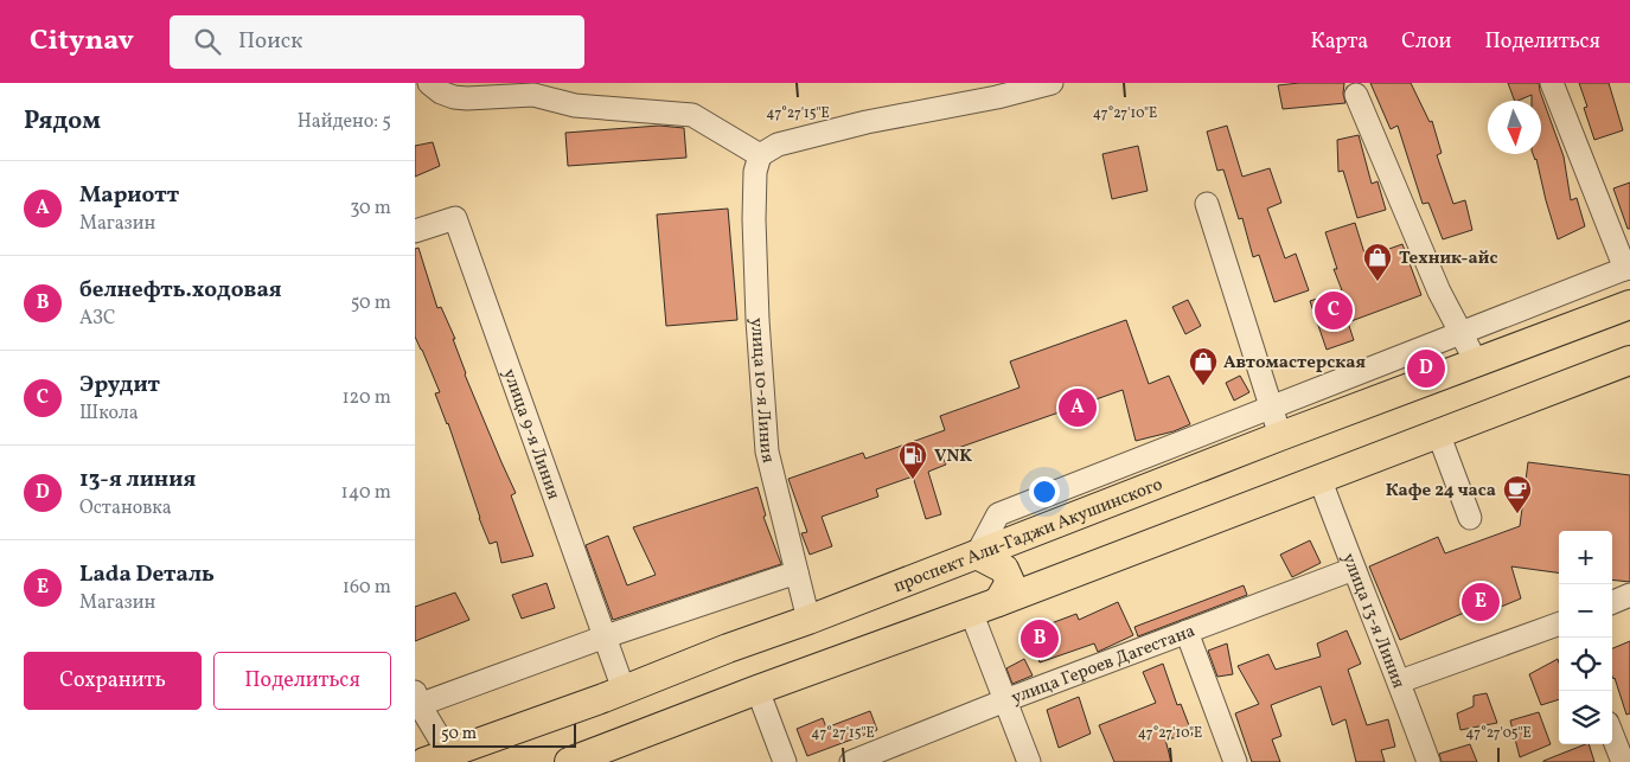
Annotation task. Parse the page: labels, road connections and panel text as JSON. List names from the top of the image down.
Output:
{
  "streets": {
    "main road": ["проспект Али-Гаджи Акушинского"],
    "street": [
      "улица 10-я Линия",
      "улица 9-я Линия",
      "улица 13-я Линия",
      "улица Героев Дагестана"
    ]
  },
  "crossings": [
    ["улица 10-я Линия", "проспект Али-Гаджи Акушинского"],
    ["улица 9-я Линия", "проспект Али-Гаджи Акушинского"],
    ["улица 13-я Линия", "улица Героев Дагестана"]
  ],
  "places": {
    "shop": ["Техник-айс", "Автомастерская"],
    "fuel station": ["VNK"],
    "cafe": ["Кафе 24 часа"]
  },
  "scale_bar": "50 m",
  "north": "bottom",
  "page": {
    "header": "Citynav",
    "search": "Поиск",
    "nav": ["Карта", "Слои", "Поделиться"],
    "heading": ["Рядом", "Найдено: 5"],
    "list": [
      {
        "mark": "A",
        "name": "Мариотт",
        "note": "Магазин",
        "value": "30 m"
      },
      {
        "mark": "B",
        "name": "белнефть.ходовая",
        "note": "АЗС",
        "value": "50 m"
      },
      {
        "mark": "C",
        "name": "Эрудит",
        "note": "Школа",
        "value": "120 m"
      },
      {
        "mark": "D",
        "name": "13-я линия",
        "note": "Остановка",
        "value": "140 m"
      },
      {
        "mark": "E",
        "name": "Lada Dеталь",
        "note": "Магазин",
        "value": "160 m"
      }
    ],
    "pins": [
      "C",
      "D",
      "A",
      "E",
      "B"
    ],
    "map_buttons": ["+", "−"],
    "buttons": ["Сохранить", "Поделиться"],
    "scale": "50 m"
  },
  "coordinates": ["47°27'15\"E", "47°27'10\"E", "47°27'05\"E"]
}
